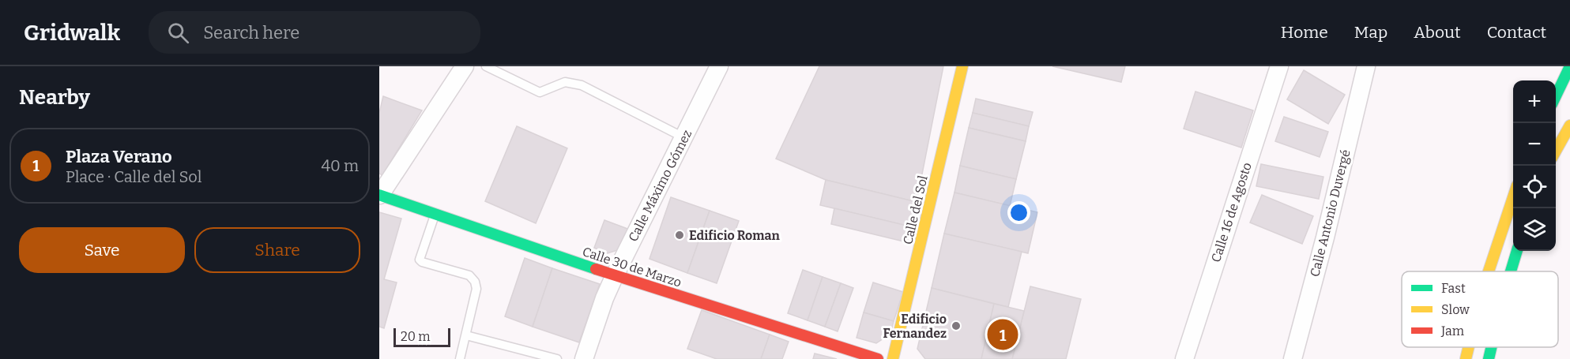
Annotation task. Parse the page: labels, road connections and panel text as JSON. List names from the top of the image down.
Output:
{
  "streets": {
    "main road": ["Calle del Sol", "Calle 30 de Marzo"],
    "street": ["Calle Máximo Gómez", "Calle 16 de Agosto", "Calle Antonio Duvergé"]
  },
  "crossings": [
    ["Calle Máximo Gómez", "Calle 30 de Marzo"]
  ],
  "places": ["Edificio Roman", "Edificio Fernandez"],
  "legend": ["Fast", "Slow", "Jam"],
  "scale_bar": "20 m",
  "page": {
    "header": "Gridwalk",
    "search": "Search here",
    "nav": [
      "Home",
      "Map",
      "About",
      "Contact"
    ],
    "heading": "Nearby",
    "map_buttons": ["+", "−"],
    "list": [
      {
        "mark": "1",
        "name": "Plaza Verano",
        "note": "Place · Calle del Sol",
        "value": "40 m"
      }
    ],
    "buttons": ["Save", "Share"],
    "pins": "1",
    "scale": "20 m"
  }
}
